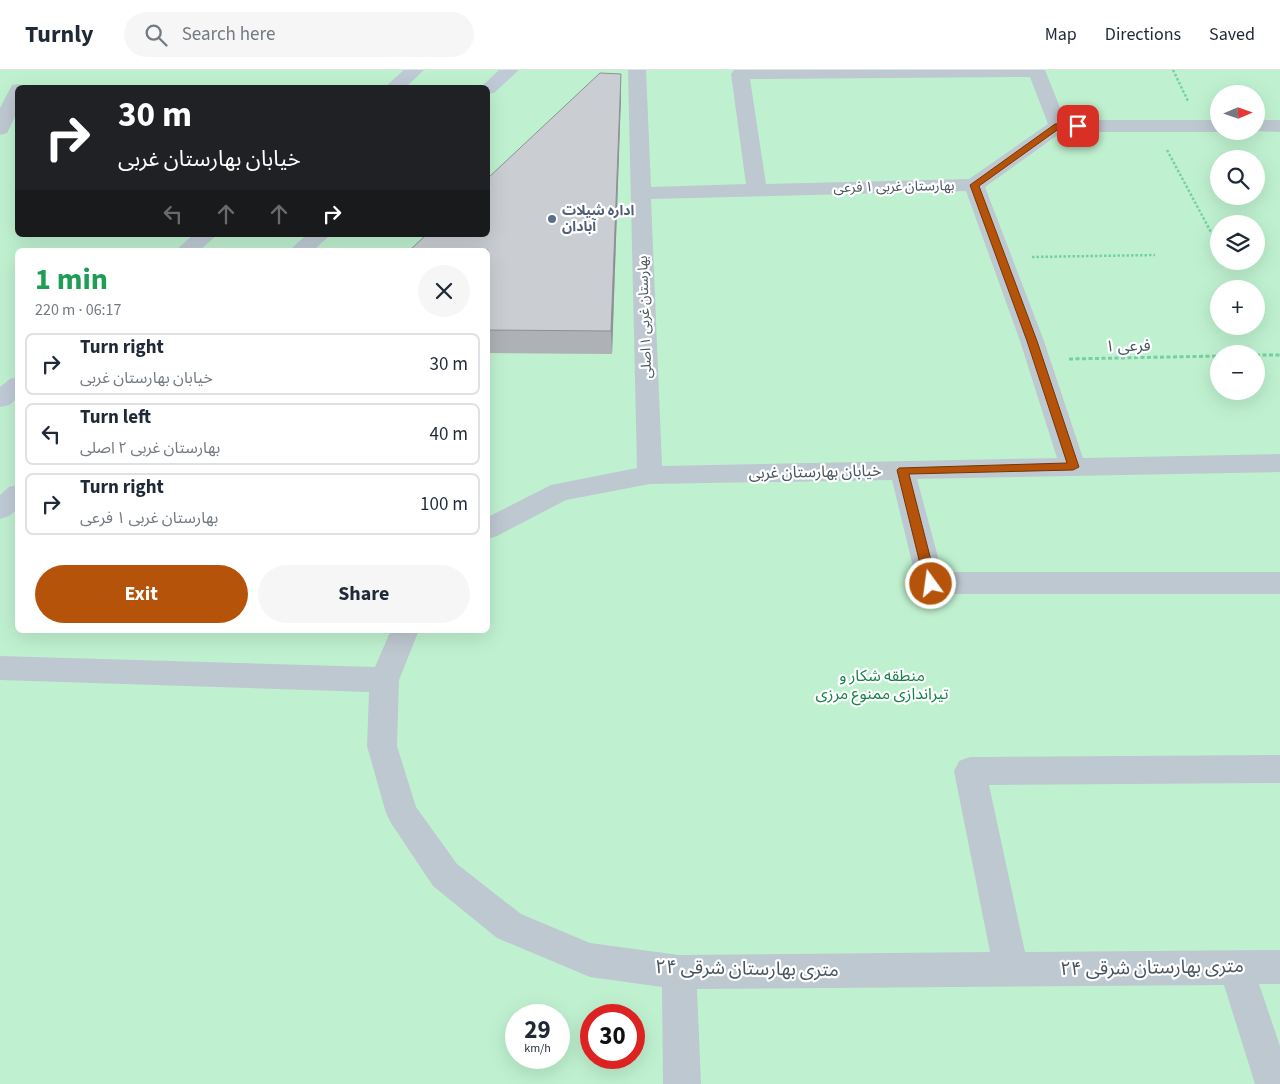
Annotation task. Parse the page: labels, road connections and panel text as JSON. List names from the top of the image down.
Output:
{
  "streets": {
    "street": [
      "بهارستان غربی ۱ فرعی",
      "بهارستان غربی ۱ اصلی",
      "خیابان بهارستان غربی",
      "۲۴ متری بهارستان شرقی"
    ],
    "path": ["۱ فرعی"]
  },
  "crossings": [
    ["بهارستان غربی ۱ فرعی", "بهارستان غربی ۱ اصلی"],
    ["بهارستان غربی ۱ اصلی", "خیابان بهارستان غربی"]
  ],
  "parks": ["منطقه شکار و تیراندازی ممنوع مرزی"],
  "places": ["اداره شیلات آبادان"],
  "north": "right",
  "page": {
    "header": "Turnly",
    "search": "Search here",
    "nav": ["Map", "Directions", "Saved"],
    "map_buttons": ["+", "−"],
    "turn": ["30 m", "خیابان بهارستان غربی"],
    "heading": ["1 min", "220 m · 06:17"],
    "list": [
      {
        "name": "Turn right",
        "note": "خیابان بهارستان غربی",
        "value": "30 m"
      },
      {
        "name": "Turn left",
        "note": "بهارستان غربی ۲ اصلی",
        "value": "40 m"
      },
      {
        "name": "Turn right",
        "note": "بهارستان غربی ۱ فرعی",
        "value": "100 m"
      }
    ],
    "buttons": ["Exit", "Share"],
    "speed": "29 km/h",
    "limit": "30"
  }
}
